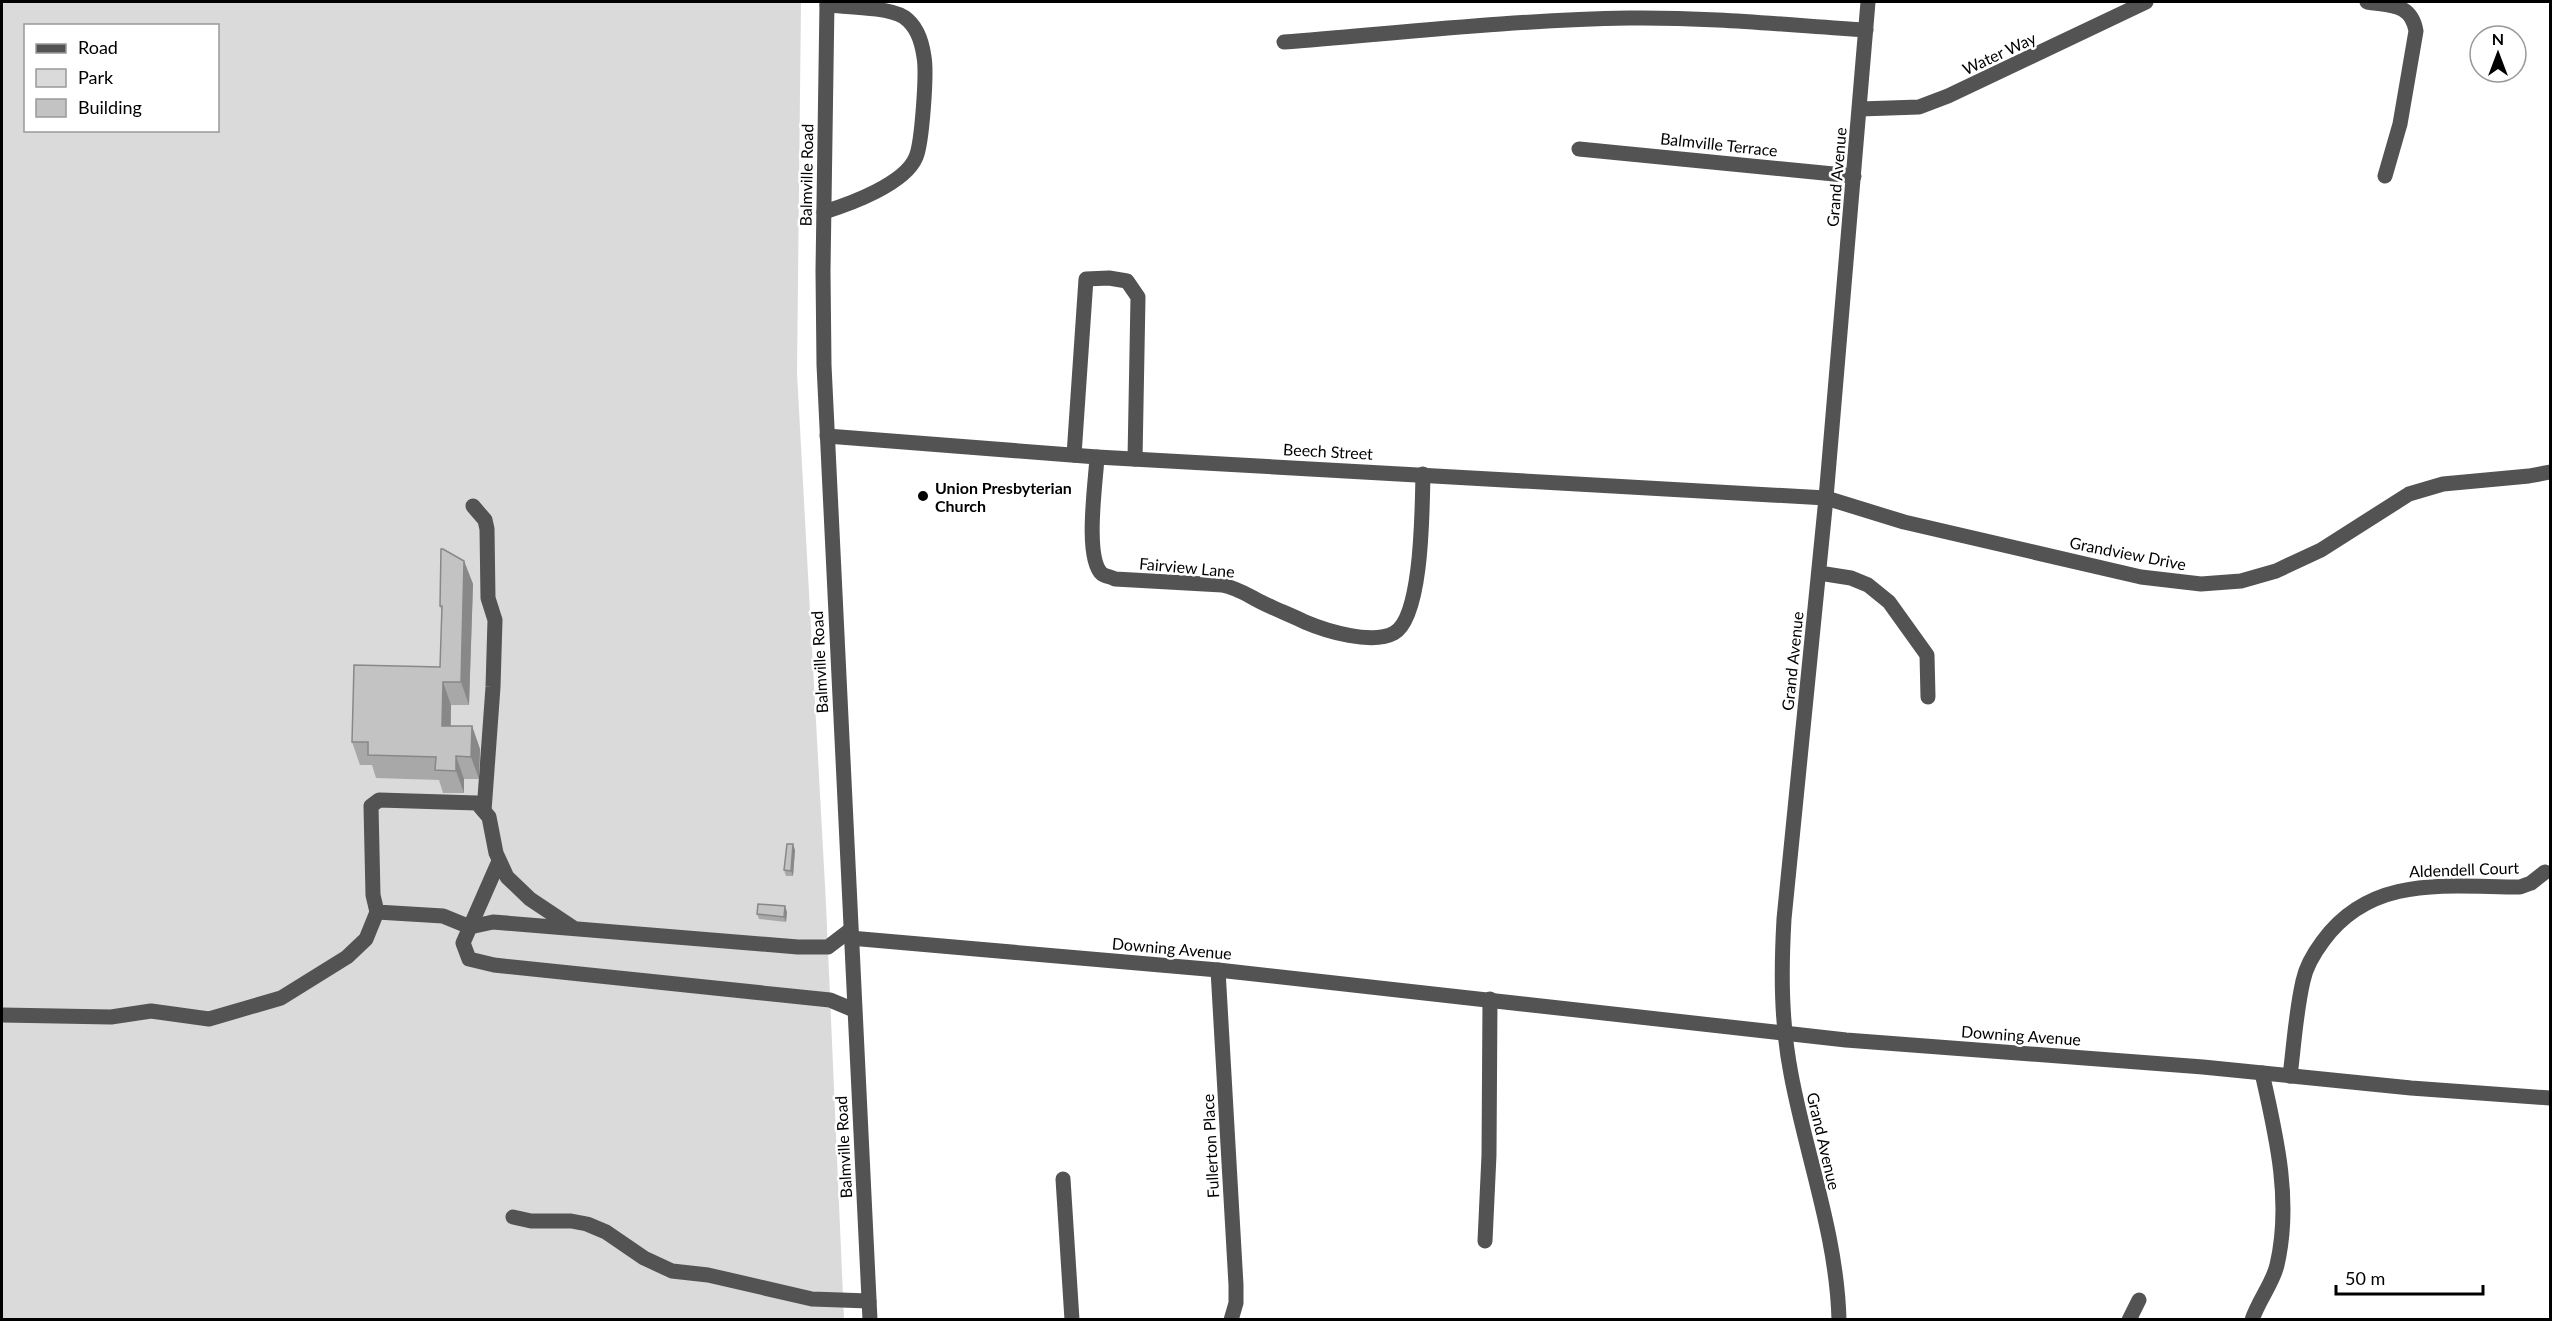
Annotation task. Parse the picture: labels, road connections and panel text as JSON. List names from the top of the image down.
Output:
{
  "streets": {
    "street": [
      "Water Way",
      "Balmville Terrace",
      "Balmville Road",
      "Grand Avenue",
      "Beech Street",
      "Grandview Drive",
      "Fairview Lane",
      "Aldendell Court",
      "Downing Avenue",
      "Fullerton Place"
    ]
  },
  "crossings": [
    ["Water Way", "Grand Avenue"],
    ["Balmville Terrace", "Grand Avenue"],
    ["Balmville Road", "Beech Street"],
    ["Balmville Road", "Downing Avenue"],
    ["Grand Avenue", "Beech Street"],
    ["Grand Avenue", "Grandview Drive"],
    ["Grand Avenue", "Downing Avenue"],
    ["Beech Street", "Grandview Drive"],
    ["Beech Street", "Fairview Lane"],
    ["Aldendell Court", "Downing Avenue"],
    ["Downing Avenue", "Fullerton Place"]
  ],
  "places": ["Union Presbyterian Church"],
  "legend": ["Road", "Park", "Building"],
  "scale_bar": "50 m",
  "north": "top"
}
